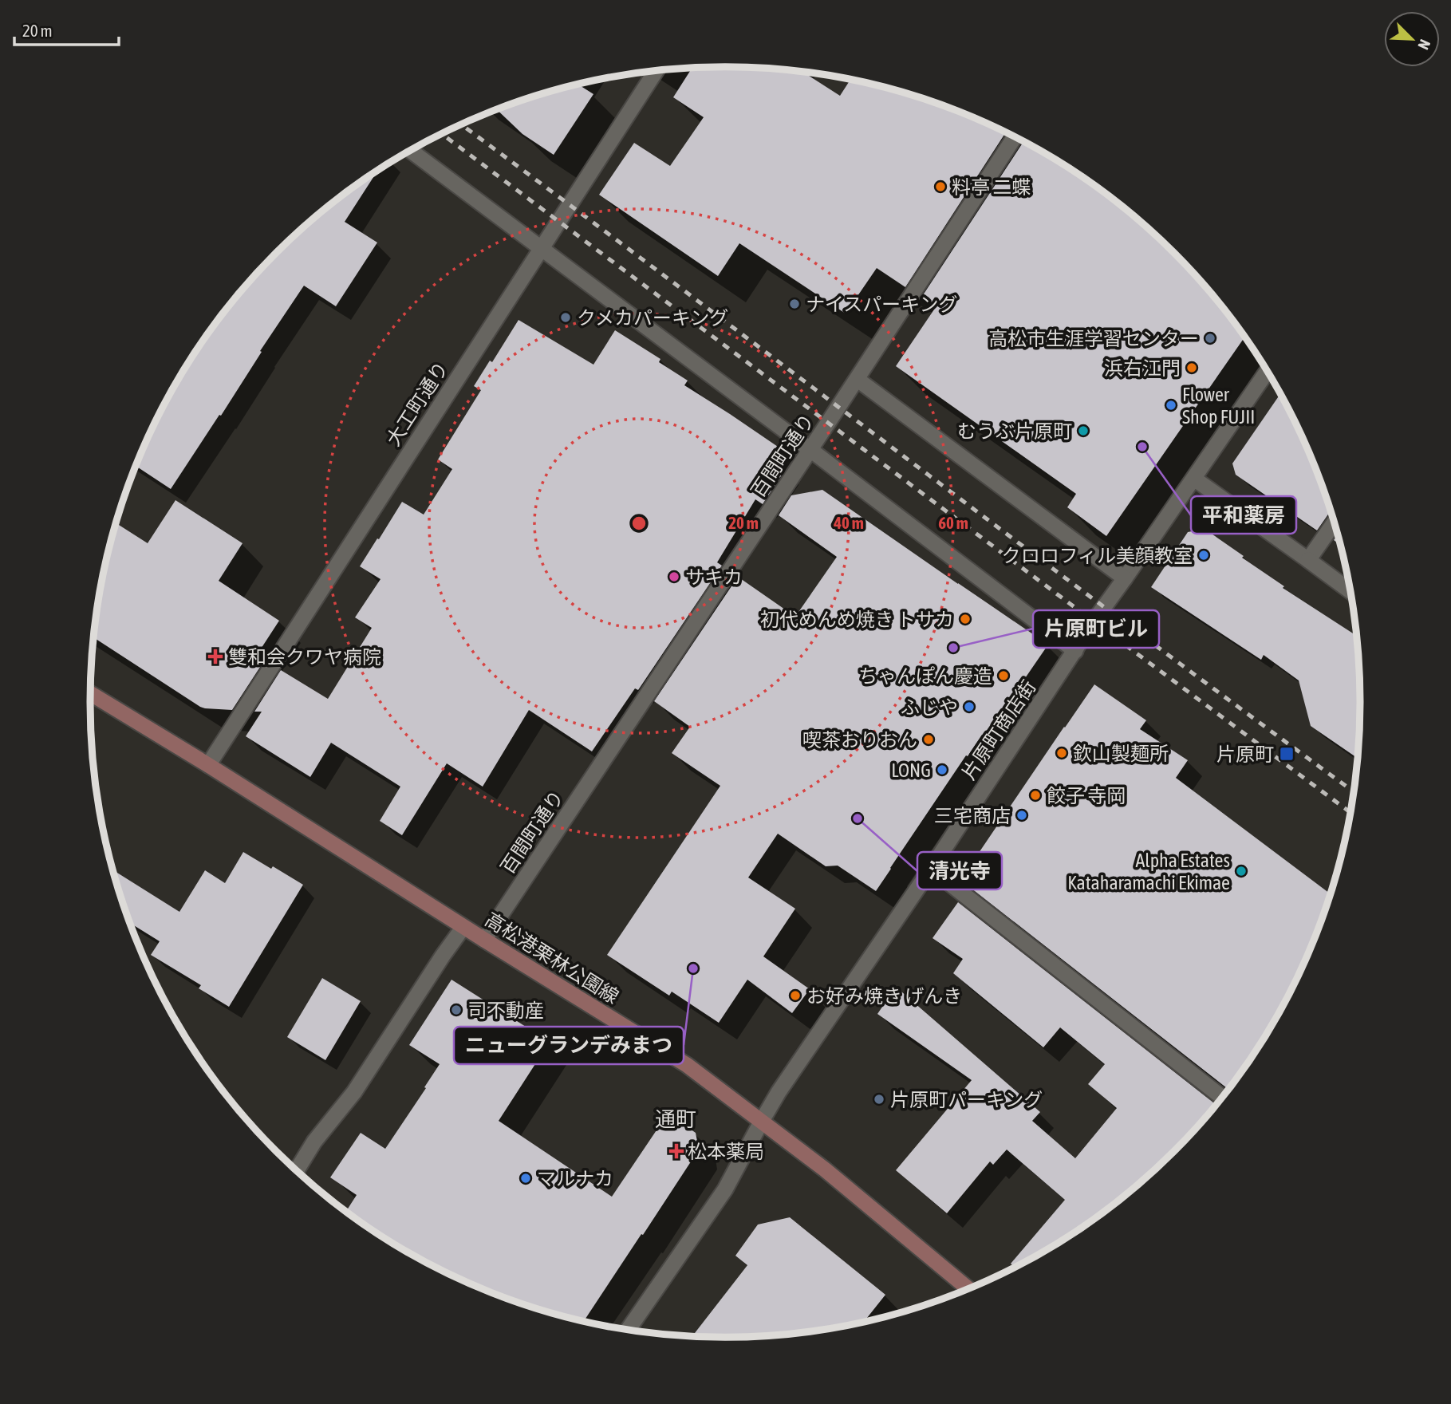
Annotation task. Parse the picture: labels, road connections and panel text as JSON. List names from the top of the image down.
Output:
{
  "streets": {
    "main road": ["高松港栗林公園線"],
    "street": ["大工町通り", "百間町通り", "片原町商店街"]
  },
  "crossings": [
    ["大工町通り", "高松港栗林公園線"],
    ["百間町通り", "高松港栗林公園線"],
    ["片原町商店街", "高松港栗林公園線"]
  ],
  "districts": ["通町"],
  "places": {
    "other": [
      "料亭 二蝶",
      "ナイスパーキング",
      "クメカパーキング",
      "高松市生涯学習センター",
      "浜右江門",
      "Flower Shop FUJII",
      "むうぶ片原町",
      "平和薬房",
      "クロロフィル美顔教室",
      "サキカ",
      "初代めんめ焼き トサカ",
      "片原町ビル",
      "ちゃんぽん慶造",
      "ふじや",
      "喫茶おりおん",
      "欽山製麺所",
      "LONG",
      "餃子 寺岡",
      "三宅商店",
      "清光寺",
      "Alpha Estates Kataharamachi Ekimae",
      "ニューグランデみまつ",
      "お好み焼き げんき",
      "司不動産",
      "片原町パーキング",
      "マルナカ"
    ],
    "health": ["雙和会クワヤ病院", "松本薬局"],
    "transit": ["片原町"]
  },
  "scale_bar": "20 m",
  "north": "bottom right",
  "rings": ["20 m", "40 m", "60 m"]
}
